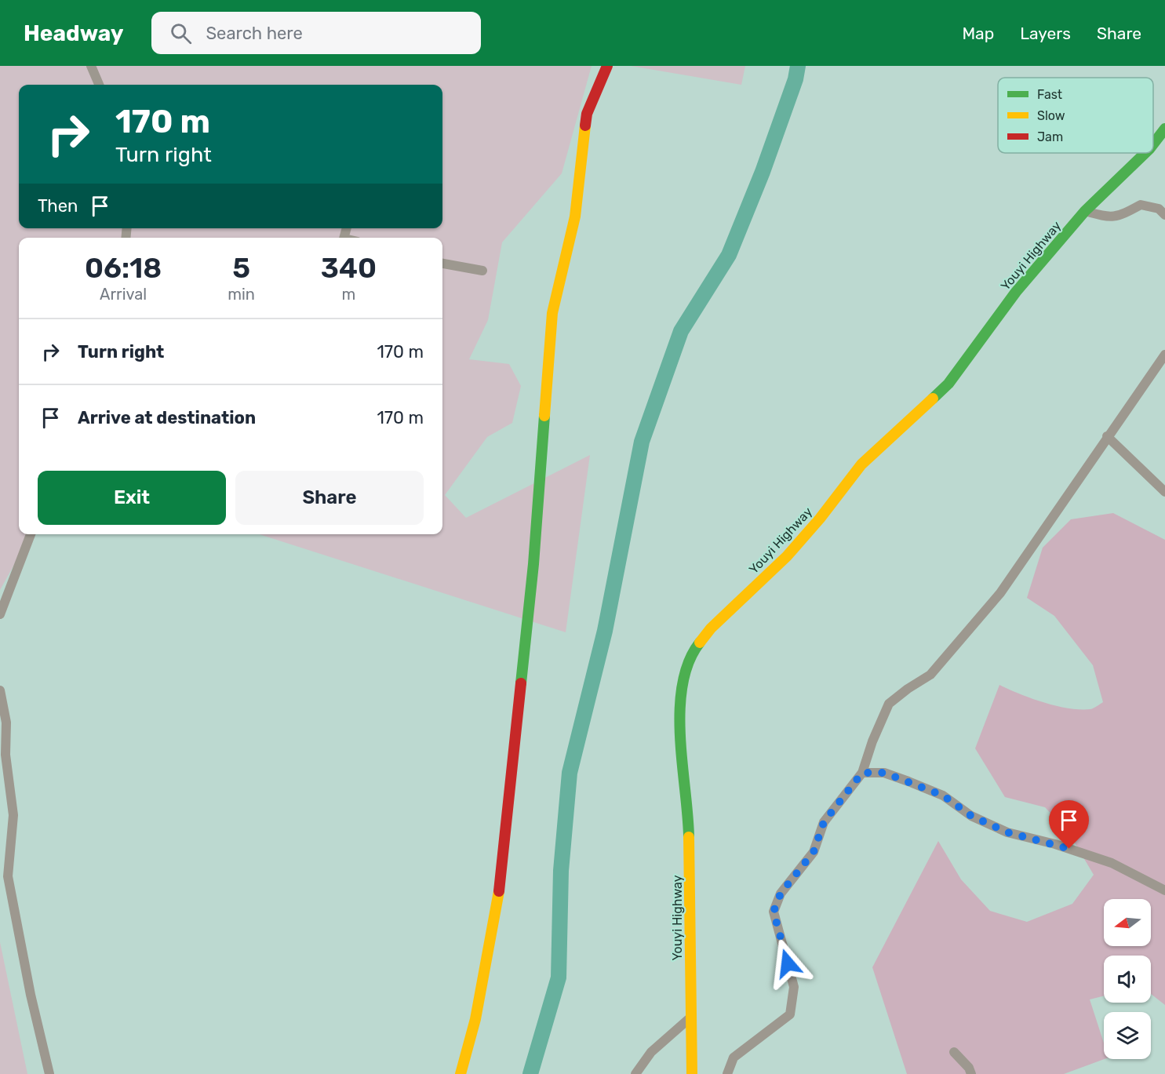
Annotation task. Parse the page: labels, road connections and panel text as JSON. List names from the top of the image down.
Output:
{
  "streets": {
    "main road": ["Youyi Highway"]
  },
  "legend": ["Fast", "Slow", "Jam"],
  "north": "left",
  "page": {
    "header": "Headway",
    "search": "Search here",
    "nav": ["Map", "Layers", "Share"],
    "turn": ["170 m", "Turn right"],
    "then": "Then",
    "eta": [
      "06:18",
      "Arrival",
      "5",
      "min",
      "340",
      "m"
    ],
    "list": [
      {
        "name": "Turn right",
        "value": "170 m"
      },
      {
        "name": "Arrive at destination",
        "value": "170 m"
      }
    ],
    "buttons": ["Exit", "Share"]
  }
}
